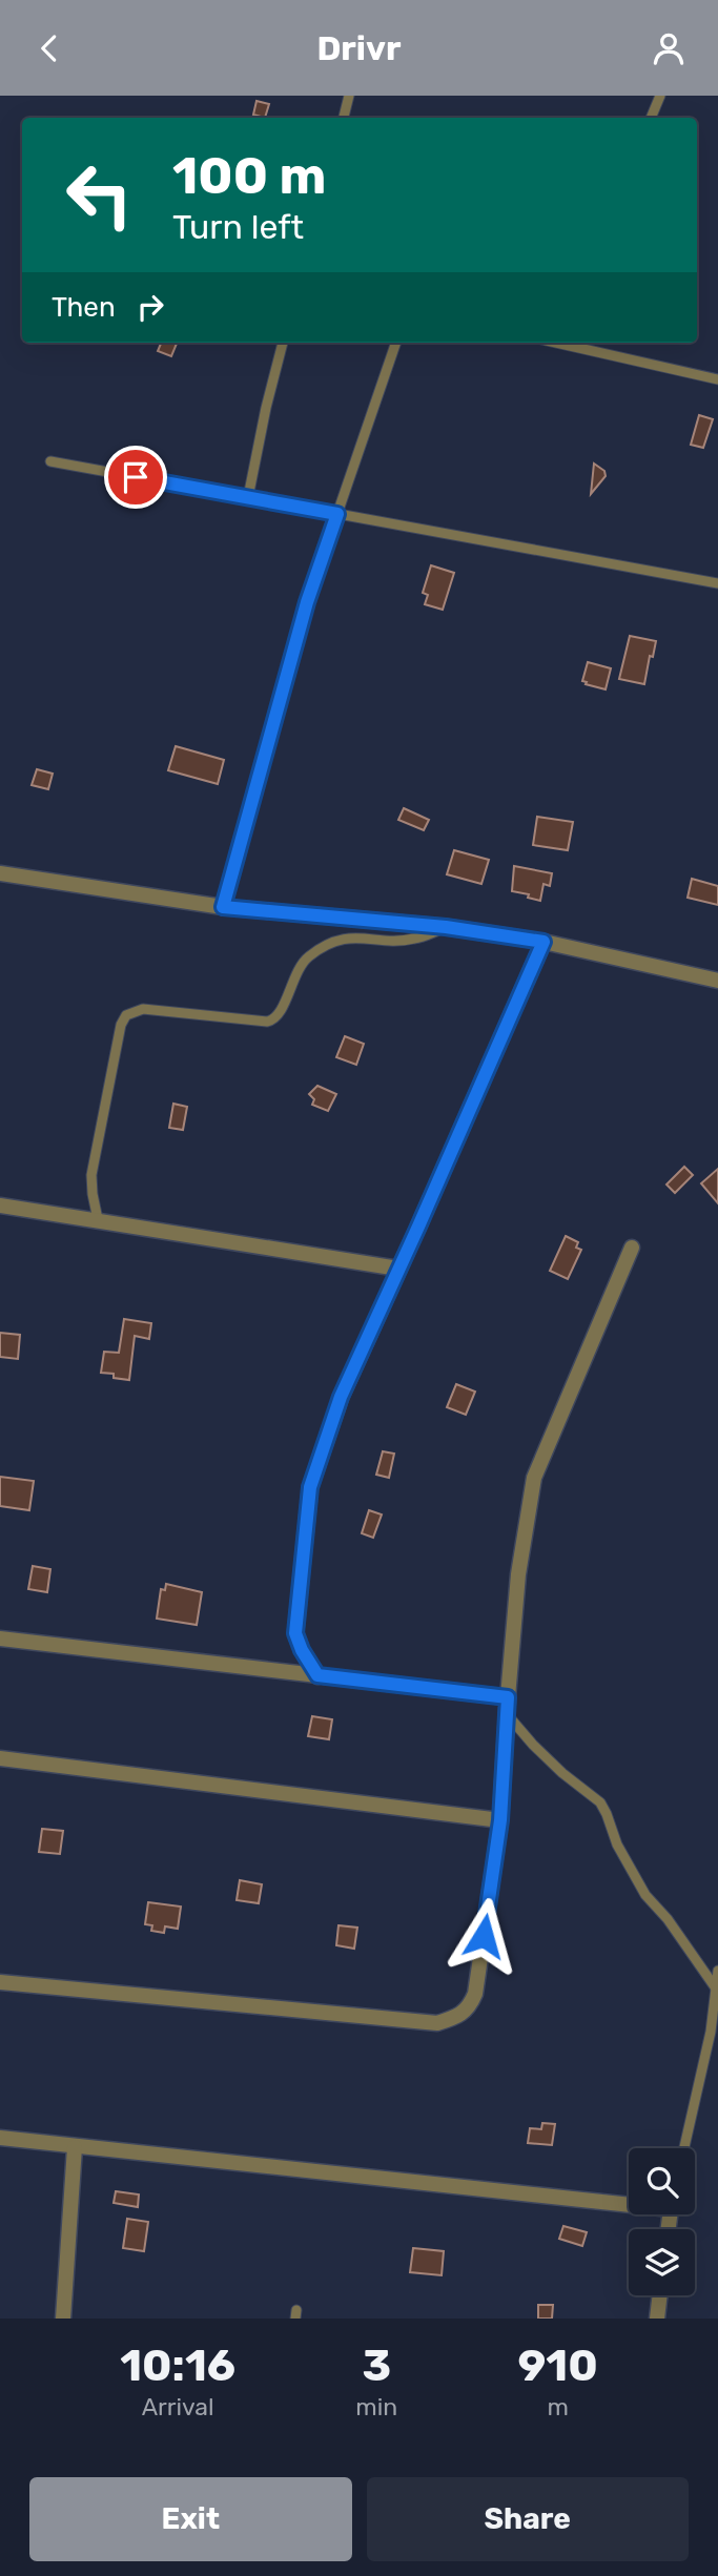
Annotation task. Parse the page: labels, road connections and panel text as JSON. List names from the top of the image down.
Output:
{
  "page": {
    "header": "Drivr",
    "turn": ["100 m", "Turn left"],
    "then": "Then",
    "eta": [
      "10:16",
      "Arrival",
      "3",
      "min",
      "910",
      "m"
    ],
    "buttons": ["Exit", "Share"]
  }
}
